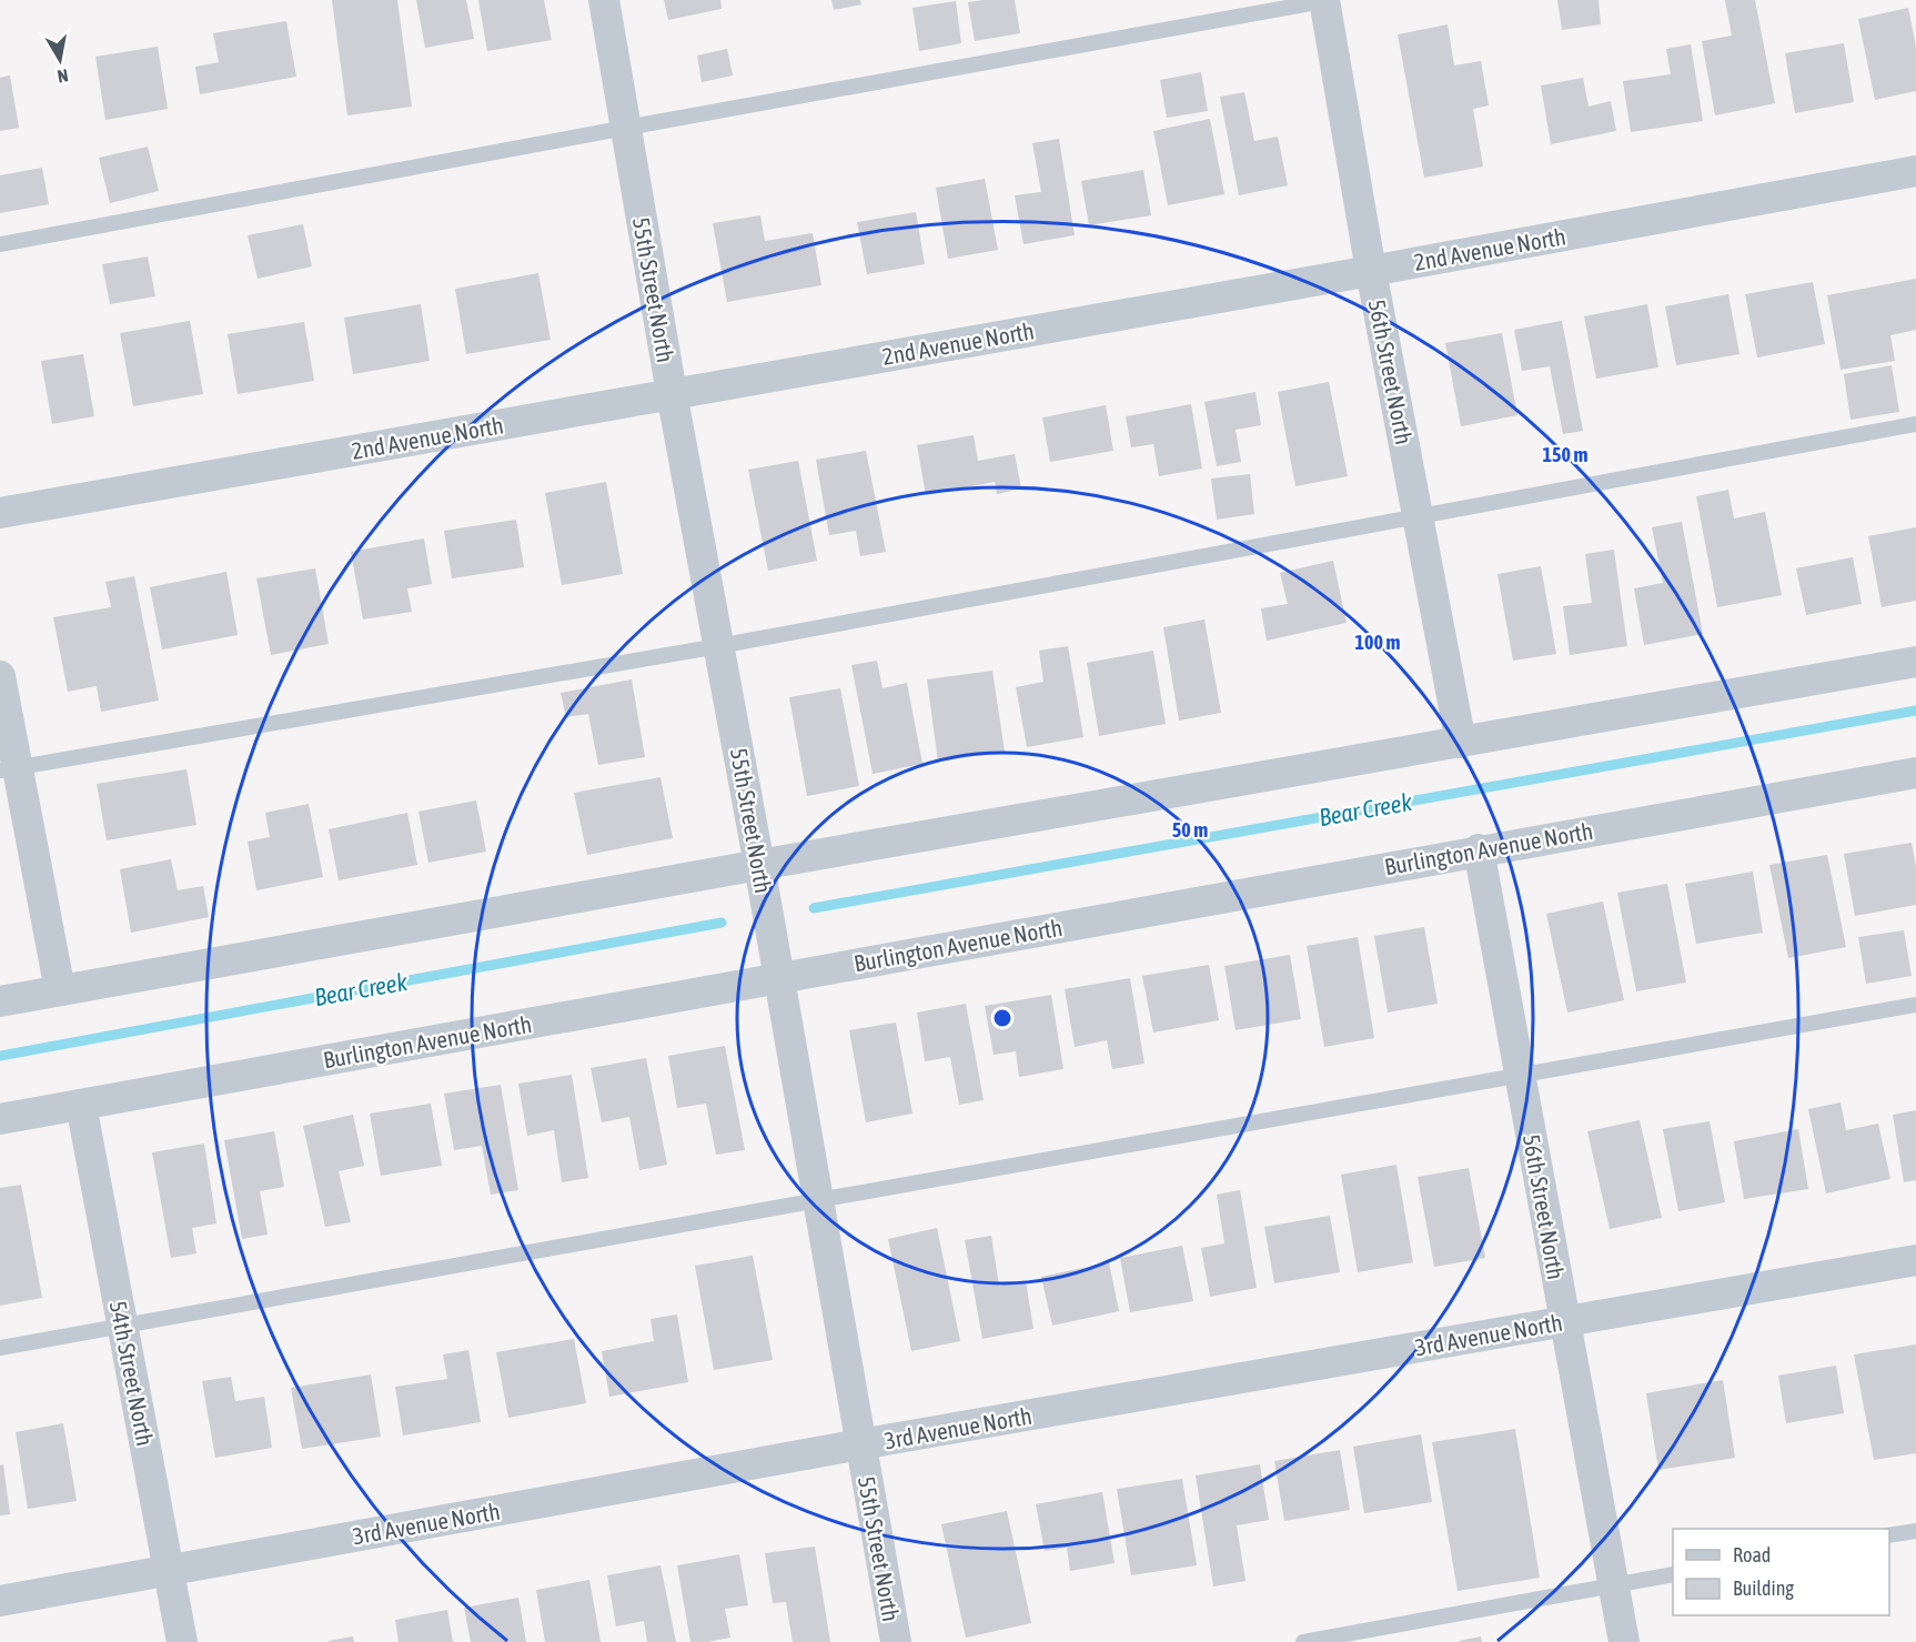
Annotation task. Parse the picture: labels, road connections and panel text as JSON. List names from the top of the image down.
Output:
{
  "streets": {
    "street": [
      "2nd Avenue North",
      "55th Street North",
      "56th Street North",
      "Burlington Avenue North",
      "3rd Avenue North",
      "54th Street North"
    ]
  },
  "crossings": [
    ["2nd Avenue North", "55th Street North"],
    ["2nd Avenue North", "56th Street North"],
    ["55th Street North", "Burlington Avenue North"],
    ["55th Street North", "3rd Avenue North"],
    ["56th Street North", "Burlington Avenue North"],
    ["56th Street North", "3rd Avenue North"],
    ["Burlington Avenue North", "54th Street North"],
    ["3rd Avenue North", "54th Street North"]
  ],
  "water": ["Bear Creek"],
  "legend": ["Road", "Building"],
  "north": "bottom",
  "rings": ["150 m", "100 m", "50 m"]
}
